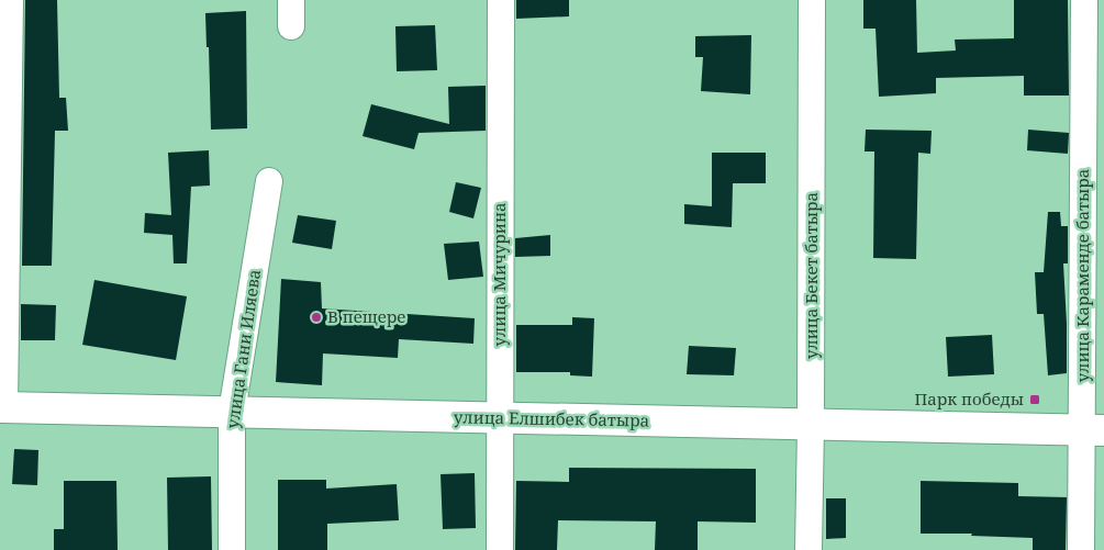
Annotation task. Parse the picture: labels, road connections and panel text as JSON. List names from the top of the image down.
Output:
{
  "streets": {
    "main road": ["улица Елшибек батыра"],
    "street": [
      "улица Мичурина",
      "улица Бекет батыра",
      "улица Караменде батыра",
      "улица Гани Иляева"
    ]
  },
  "crossings": [
    ["улица Мичурина", "улица Елшибек батыра"],
    ["улица Бекет батыра", "улица Елшибек батыра"],
    ["улица Караменде батыра", "улица Елшибек батыра"],
    ["улица Гани Иляева", "улица Елшибек батыра"]
  ],
  "places": {
    "other": ["В пещере"],
    "transit": ["Парк победы"]
  }
}
